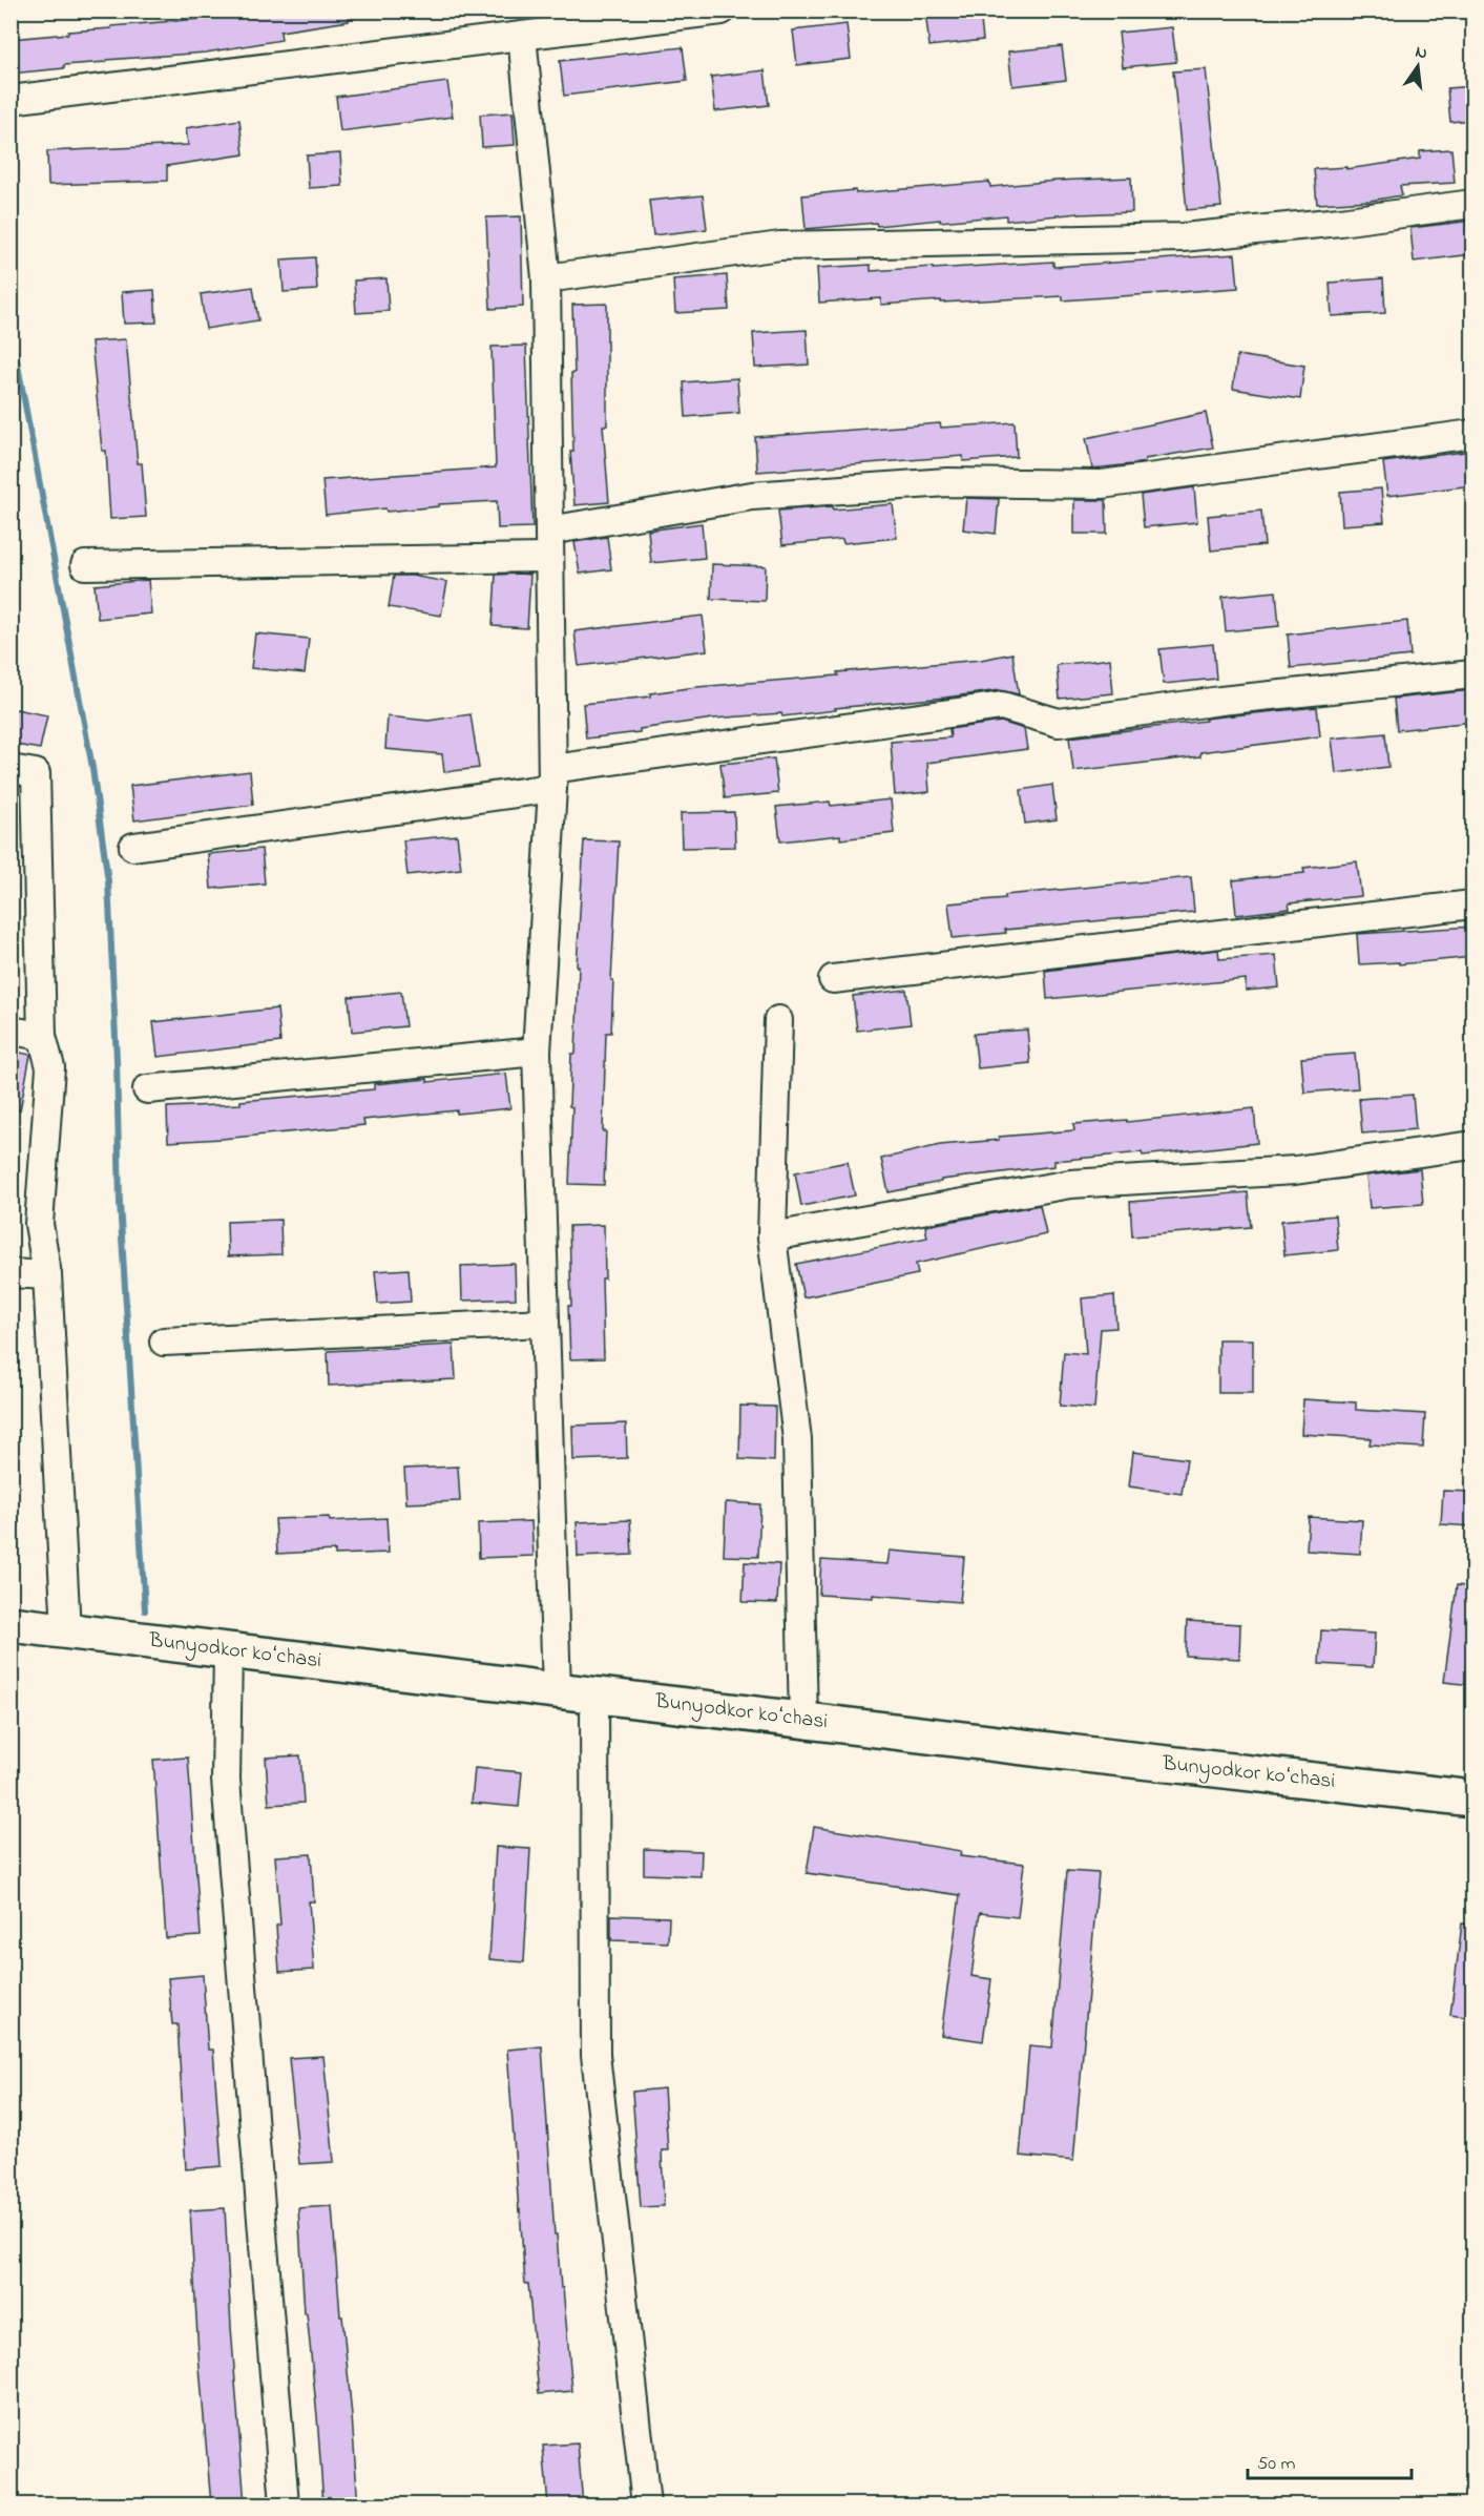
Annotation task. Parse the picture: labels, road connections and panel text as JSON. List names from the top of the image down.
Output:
{
  "streets": {
    "main road": ["Bunyodkor koʻchasi"]
  },
  "scale_bar": "50 m",
  "north": "top"
}
